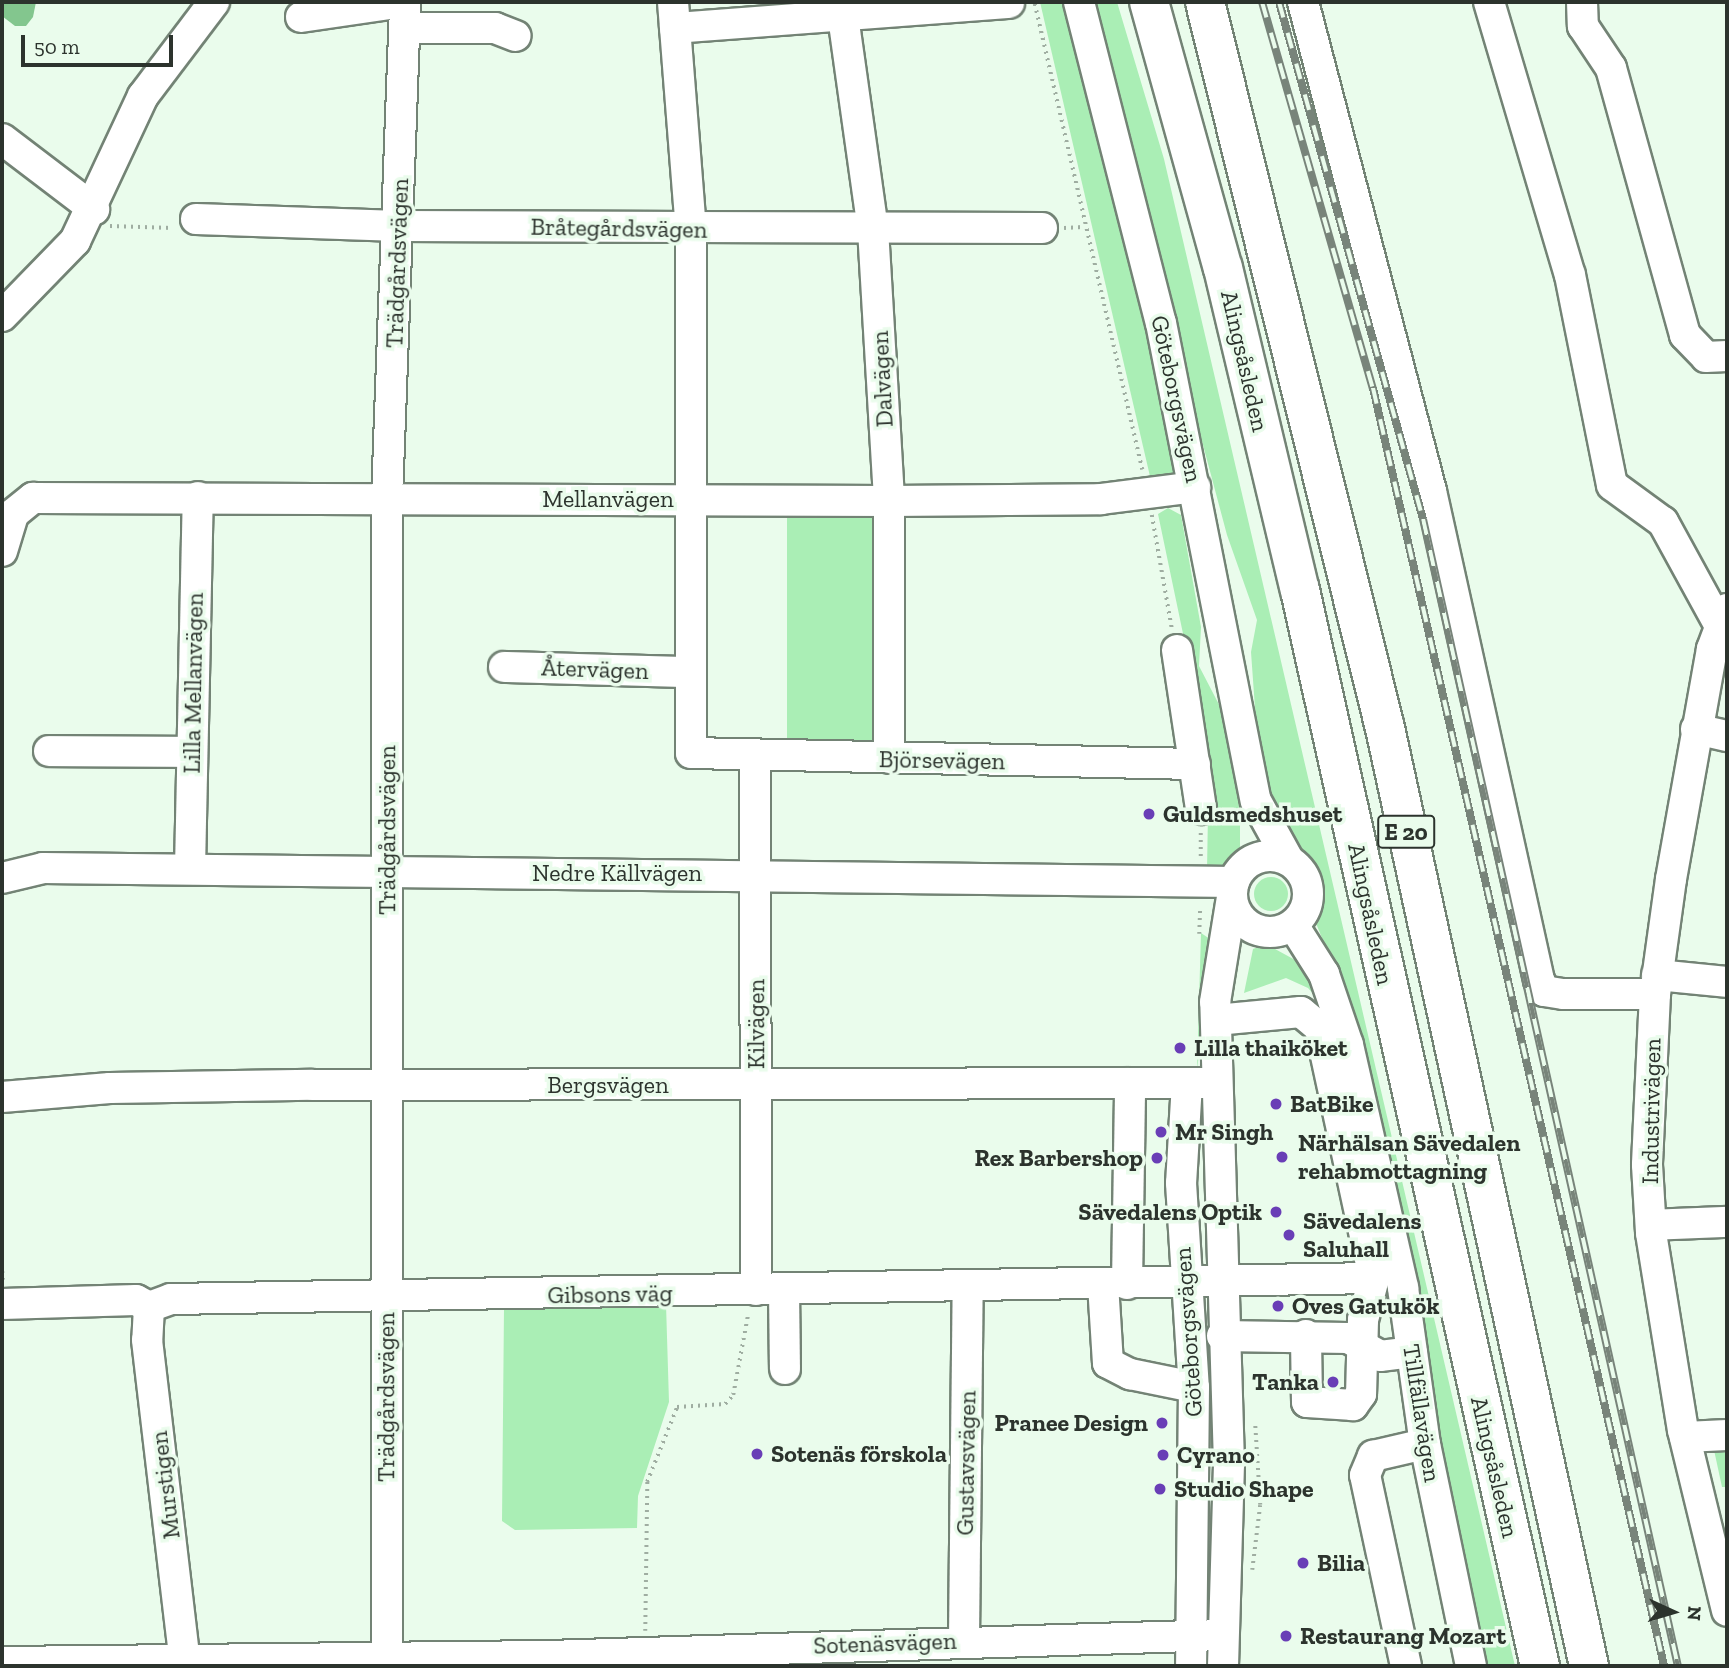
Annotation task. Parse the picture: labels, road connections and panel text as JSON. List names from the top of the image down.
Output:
{
  "streets": {
    "highway": ["Alingsåsleden", "E 20"],
    "street": [
      "Bråtegårdsvägen",
      "Trädgårdsvägen",
      "Dalvägen",
      "Göteborgsvägen",
      "Mellanvägen",
      "Återvägen",
      "Lilla Mellanvägen",
      "Björsevägen",
      "Nedre Källvägen",
      "Kilvägen",
      "Bergsvägen",
      "Industrivägen",
      "Gibsons väg",
      "Tillfällavägen",
      "Gustavsvägen",
      "Murstigen",
      "Sotenäsvägen"
    ]
  },
  "crossings": [
    ["Bråtegårdsvägen", "Trädgårdsvägen"],
    ["Bråtegårdsvägen", "Dalvägen"],
    ["Trädgårdsvägen", "Mellanvägen"],
    ["Trädgårdsvägen", "Nedre Källvägen"],
    ["Trädgårdsvägen", "Bergsvägen"],
    ["Trädgårdsvägen", "Gibsons väg"],
    ["Trädgårdsvägen", "Sotenäsvägen"],
    ["Dalvägen", "Mellanvägen"],
    ["Dalvägen", "Björsevägen"],
    ["Göteborgsvägen", "Mellanvägen"],
    ["Göteborgsvägen", "Nedre Källvägen"],
    ["Göteborgsvägen", "Bergsvägen"],
    ["Göteborgsvägen", "Gibsons väg"],
    ["Göteborgsvägen", "Tillfällavägen"],
    ["Göteborgsvägen", "Sotenäsvägen"],
    ["Mellanvägen", "Lilla Mellanvägen"],
    ["Återvägen", "Björsevägen"],
    ["Lilla Mellanvägen", "Nedre Källvägen"],
    ["Björsevägen", "Kilvägen"],
    ["Nedre Källvägen", "Kilvägen"],
    ["Nedre Källvägen", "Tillfällavägen"],
    ["Kilvägen", "Bergsvägen"],
    ["Kilvägen", "Gibsons väg"],
    ["Gibsons väg", "Gustavsvägen"],
    ["Gibsons väg", "Murstigen"],
    ["Gustavsvägen", "Sotenäsvägen"],
    ["Murstigen", "Sotenäsvägen"]
  ],
  "places": [
    "Guldsmedshuset",
    "Lilla thaiköket",
    "BatBike",
    "Mr Singh",
    "Närhälsan Sävedalen rehabmottagning",
    "Rex Barbershop",
    "Sävedalens Optik",
    "Sävedalens Saluhall",
    "Oves Gatukök",
    "Tanka",
    "Pranee Design",
    "Sotenäs förskola",
    "Cyrano",
    "Studio Shape",
    "Bilia",
    "Restaurang Mozart"
  ],
  "scale_bar": "50 m",
  "north": "right"
}
